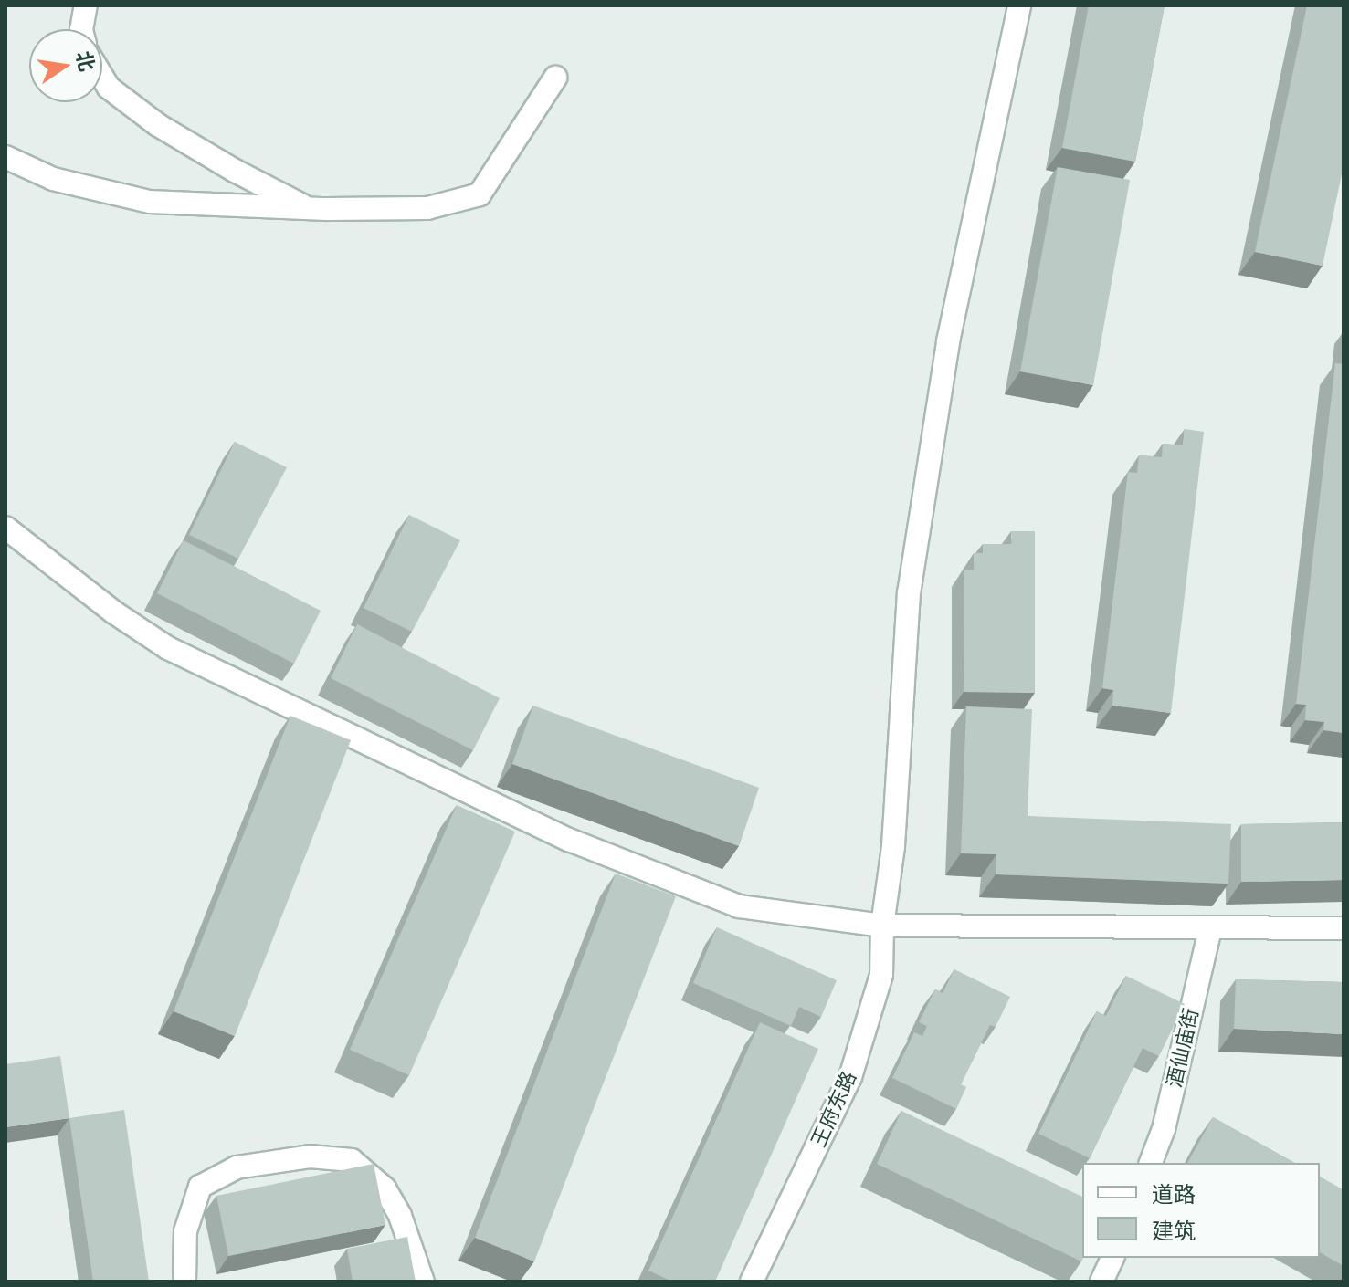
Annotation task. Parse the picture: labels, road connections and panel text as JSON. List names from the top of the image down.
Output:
{
  "streets": {
    "street": ["酒仙庙街", "王府东路"]
  },
  "legend": ["道路", "建筑"],
  "north": "right"
}
